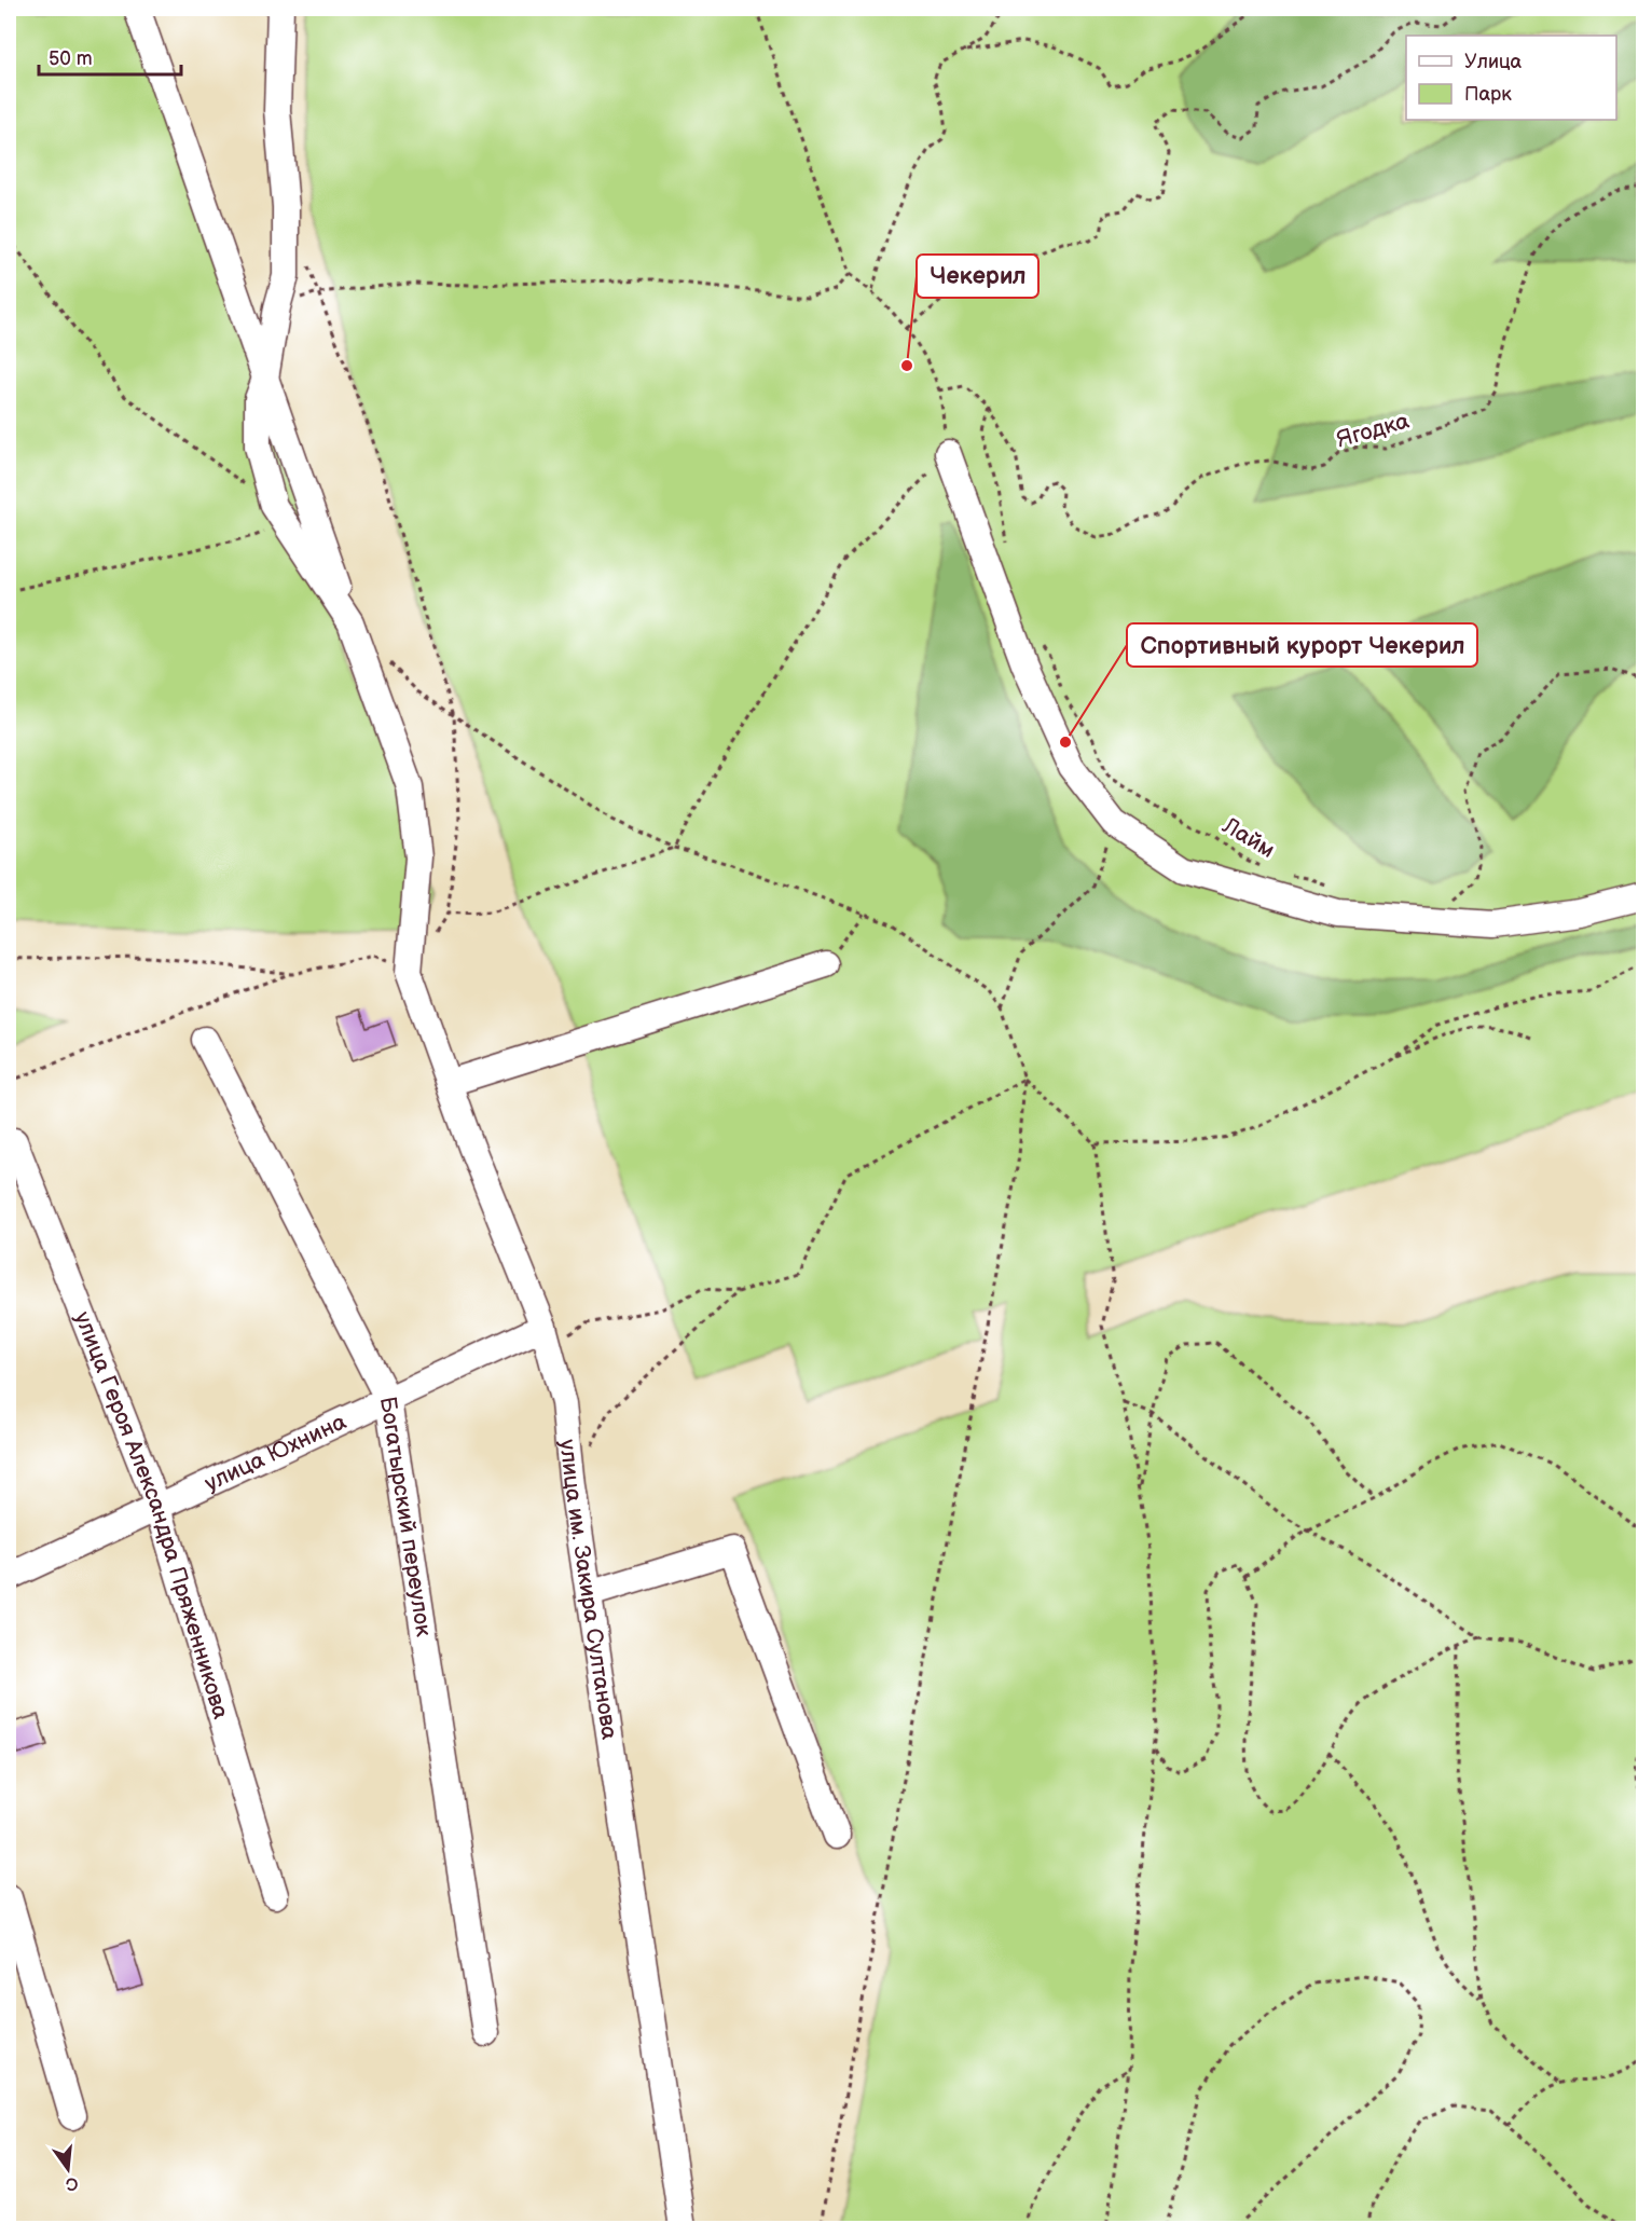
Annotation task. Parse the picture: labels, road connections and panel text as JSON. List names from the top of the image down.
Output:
{
  "streets": {
    "street": [
      "улица Юхнина",
      "улица Героя Александра Пряженникова",
      "Богатырский переулок",
      "улица им. Закира Султанова"
    ],
    "path": ["Ягодка", "Лайм"]
  },
  "crossings": [
    ["улица Юхнина", "улица Героя Александра Пряженникова"],
    ["улица Юхнина", "Богатырский переулок"],
    ["улица Юхнина", "улица им. Закира Султанова"]
  ],
  "places": ["Чекерил", "Спортивный курорт Чекерил"],
  "legend": ["Улица", "Парк"],
  "scale_bar": "50 m",
  "north": "bottom"
}
